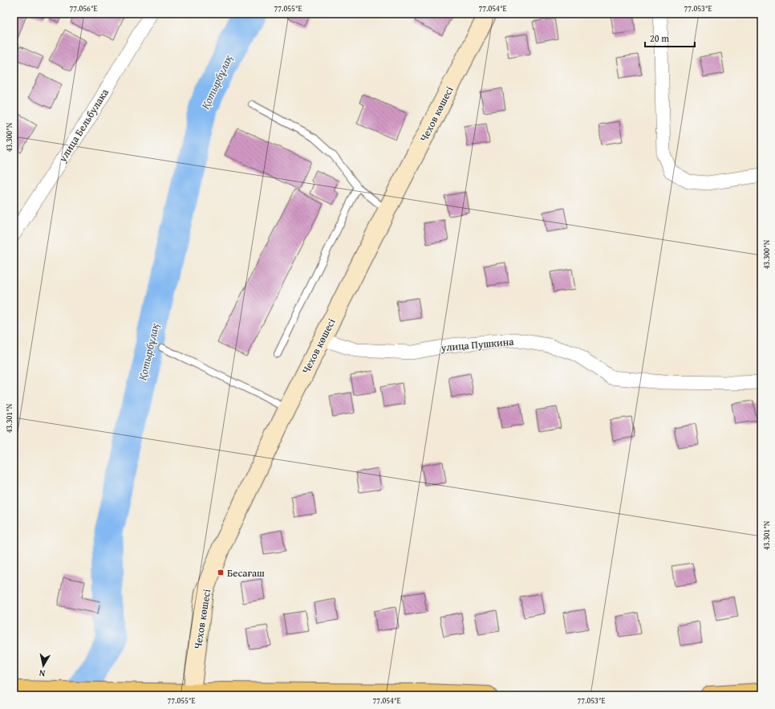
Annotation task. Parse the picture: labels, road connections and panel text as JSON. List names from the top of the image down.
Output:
{
  "streets": {
    "main road": ["Чехов көшесі"],
    "street": ["улица Бельбулака", "улица Пушкина"]
  },
  "crossings": [
    ["Чехов көшесі", "улица Пушкина"]
  ],
  "water": ["Қотырбұлақ"],
  "places": {
    "transit": ["Бесағаш"]
  },
  "scale_bar": "20 m",
  "north": "bottom",
  "coordinates": [
    "77.056°E",
    "77.055°E",
    "77.054°E",
    "77.053°E",
    "43.300°N",
    "43.301°N"
  ]
}
